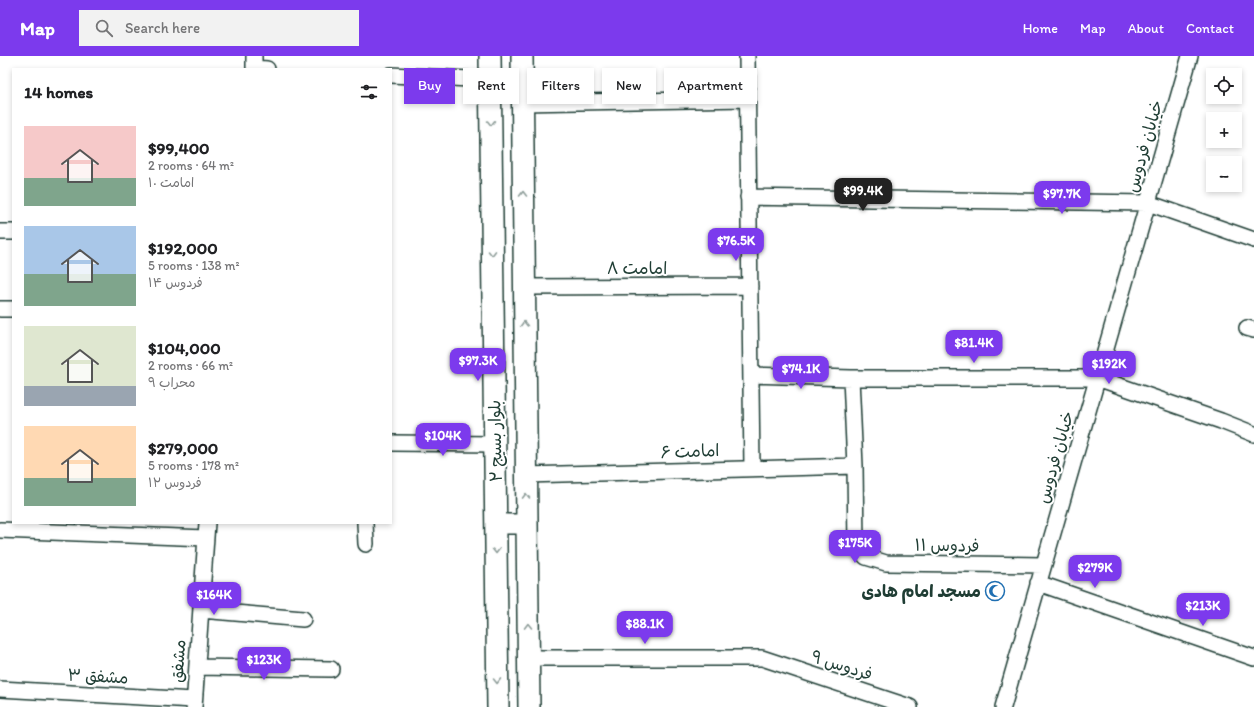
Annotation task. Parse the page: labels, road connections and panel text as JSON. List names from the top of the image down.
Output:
{
  "streets": {
    "main road": ["بلوار بسیج ۲"],
    "street": [
      "خیابان فردوس",
      "امامت ۸",
      "امامت ۶",
      "فردوس ۱۱",
      "مشفق",
      "فردوس ۹",
      "مشفق ۳"
    ]
  },
  "crossings": [
    ["خیابان فردوس", "فردوس ۱۱"],
    ["امامت ۸", "بلوار بسیج ۲"],
    ["بلوار بسیج ۲", "امامت ۶"],
    ["بلوار بسیج ۲", "فردوس ۹"],
    ["امامت ۶", "فردوس ۱۱"],
    ["مشفق", "مشفق ۳"]
  ],
  "places": {
    "mosque": ["مسجد امام هادی"]
  },
  "page": {
    "header": "Map",
    "search": "Search here",
    "nav": [
      "Home",
      "Map",
      "About",
      "Contact"
    ],
    "map_buttons": ["+", "−"],
    "chip": [
      "Buy",
      "Rent",
      "Filters",
      "New",
      "Apartment"
    ],
    "heading": "14 homes",
    "list": [
      {
        "name": "$99,400",
        "note": "2 rooms · 64 m² · امامت ۱۰"
      },
      {
        "name": "$192,000",
        "note": "5 rooms · 138 m² · فردوس ۱۴"
      },
      {
        "name": "$104,000",
        "note": "2 rooms · 66 m² · محراب ۹"
      },
      {
        "name": "$279,000",
        "note": "5 rooms · 178 m² · فردوس ۱۲"
      }
    ],
    "price": [
      "$99.4K",
      "$97.7K",
      "$76.5K",
      "$81.4K",
      "$97.3K",
      "$192K",
      "$74.1K",
      "$104K",
      "$175K",
      "$279K",
      "$164K",
      "$213K",
      "$88.1K",
      "$123K"
    ]
  }
}
